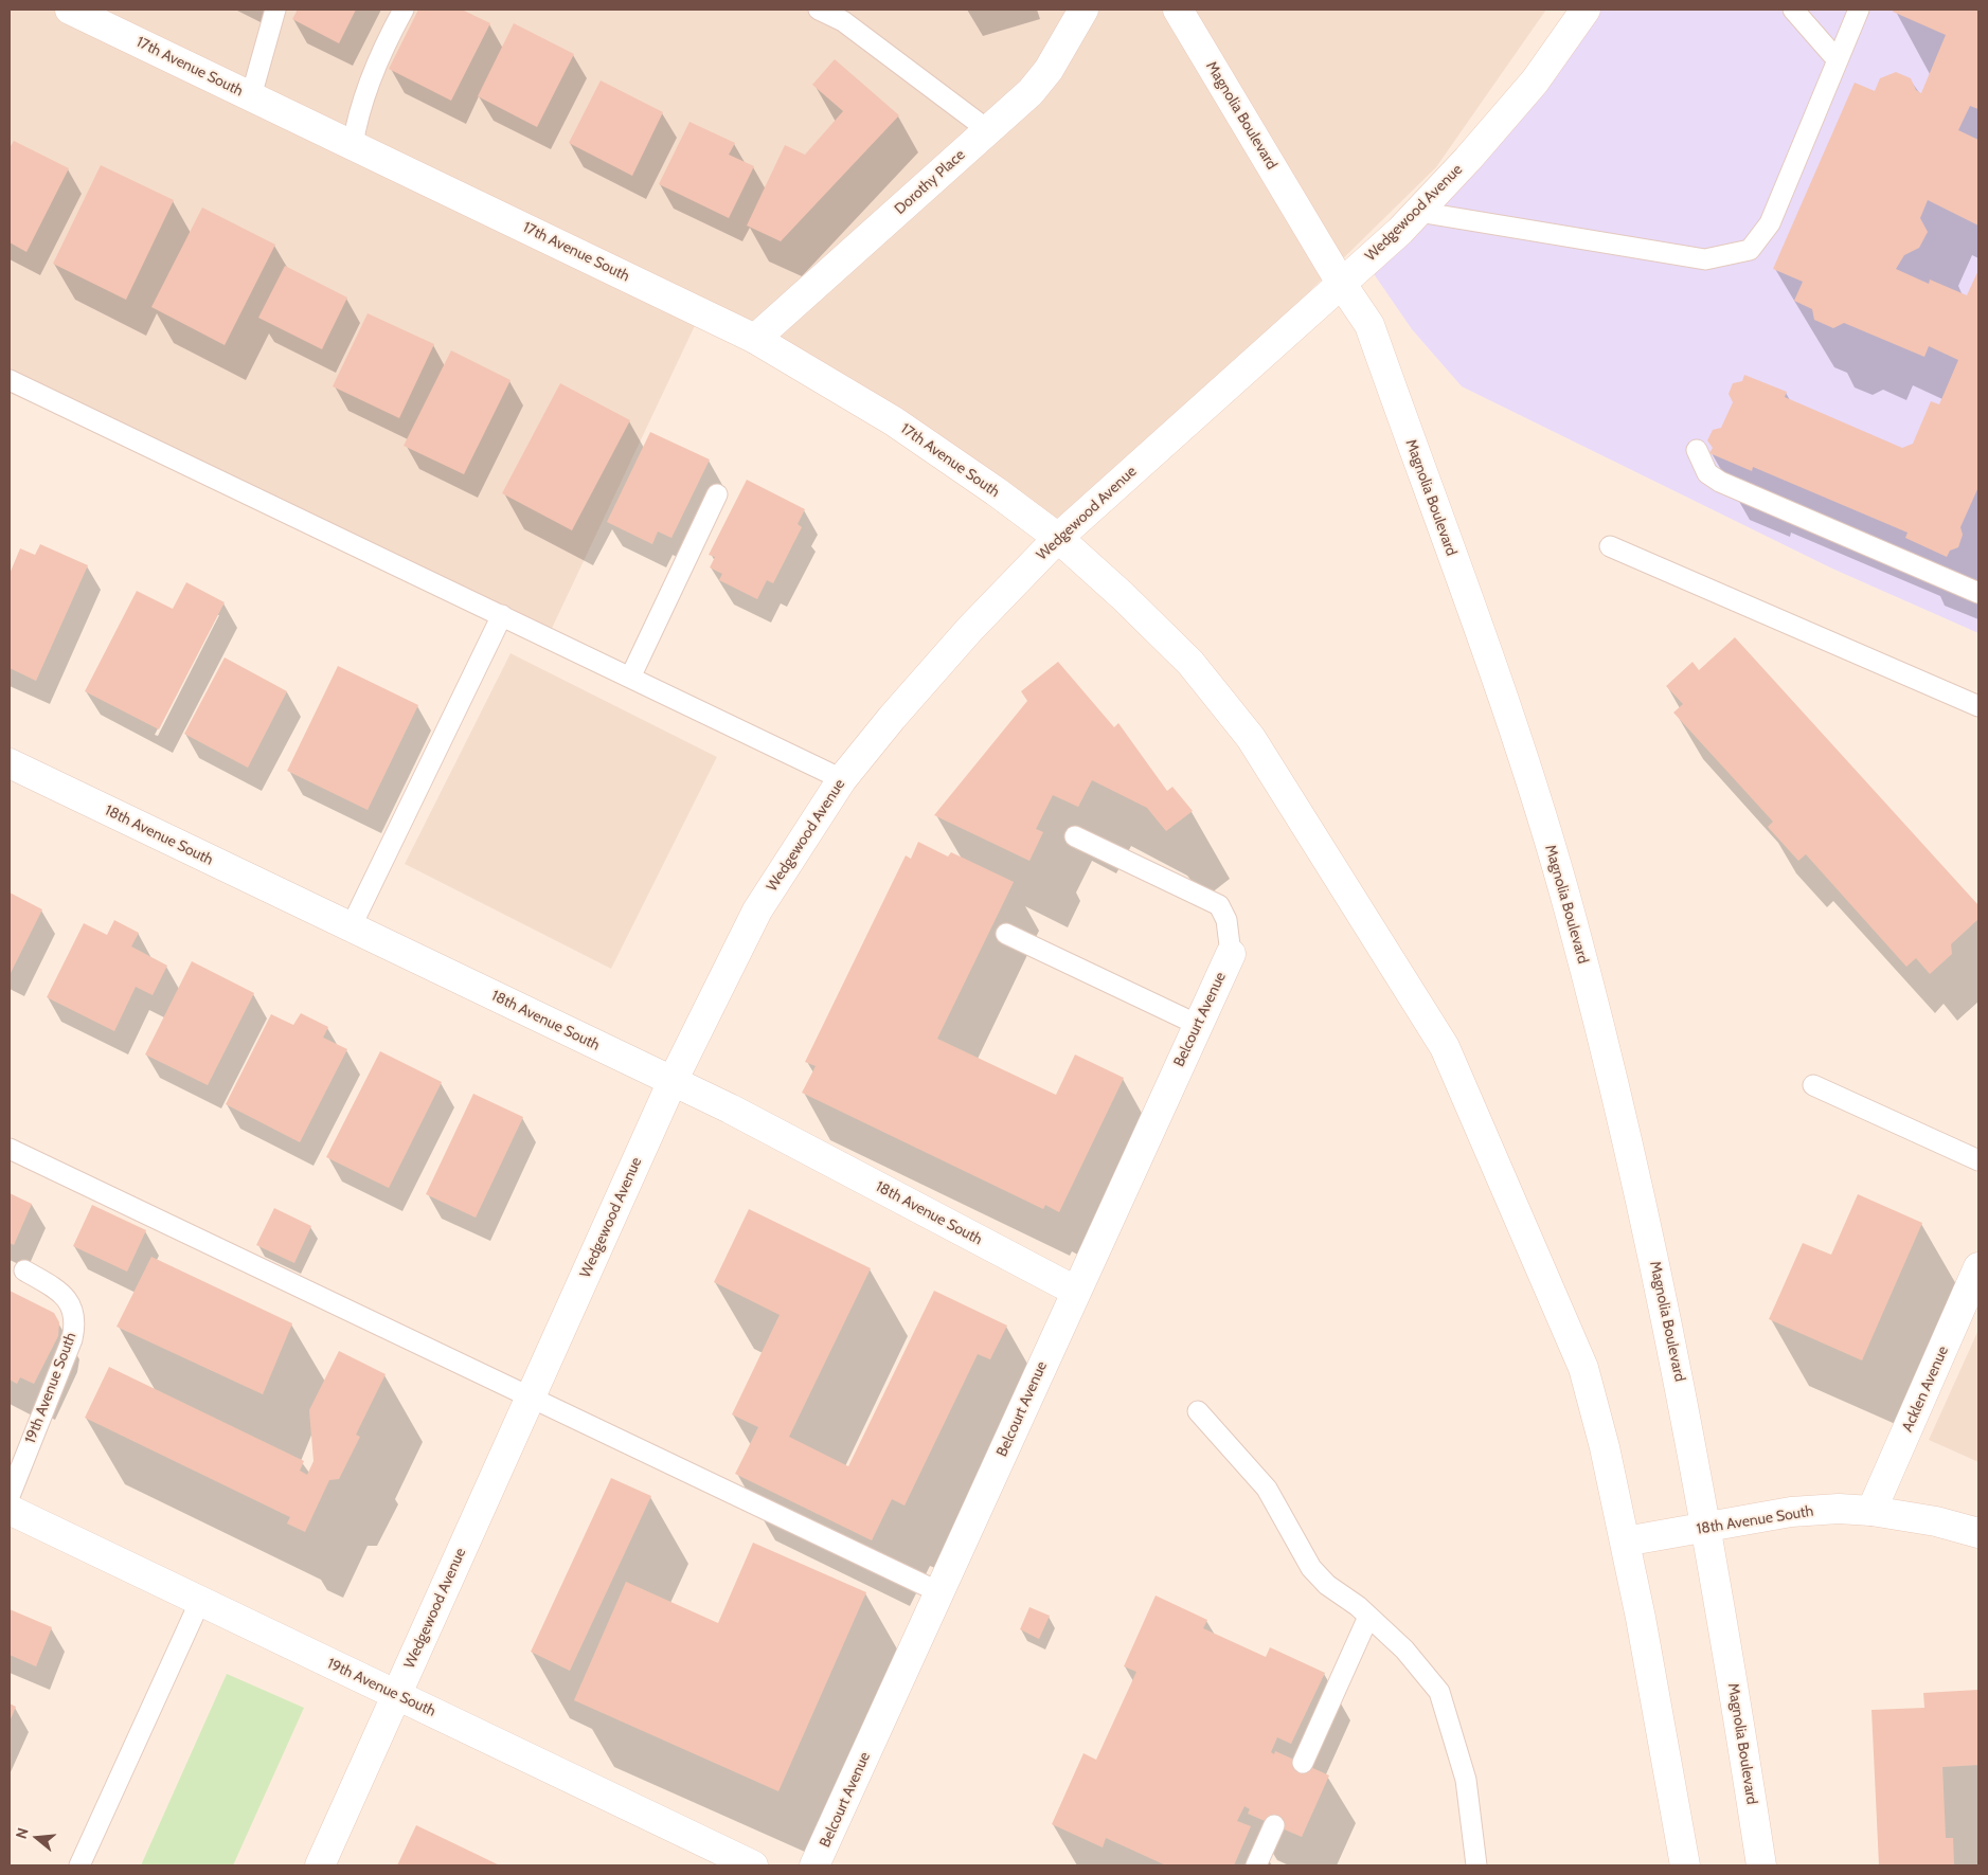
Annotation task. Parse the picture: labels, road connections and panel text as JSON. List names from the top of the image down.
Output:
{
  "streets": {
    "main road": [
      "17th Avenue South",
      "Magnolia Boulevard",
      "Dorothy Place",
      "Wedgewood Avenue",
      "18th Avenue South",
      "Belcourt Avenue",
      "19th Avenue South",
      "Acklen Avenue"
    ]
  },
  "crossings": [
    ["17th Avenue South", "Dorothy Place"],
    ["17th Avenue South", "Wedgewood Avenue"],
    ["Magnolia Boulevard", "Wedgewood Avenue"],
    ["Magnolia Boulevard", "18th Avenue South"],
    ["Wedgewood Avenue", "18th Avenue South"],
    ["Wedgewood Avenue", "19th Avenue South"],
    ["18th Avenue South", "Belcourt Avenue"],
    ["18th Avenue South", "Acklen Avenue"]
  ],
  "north": "left"
}
